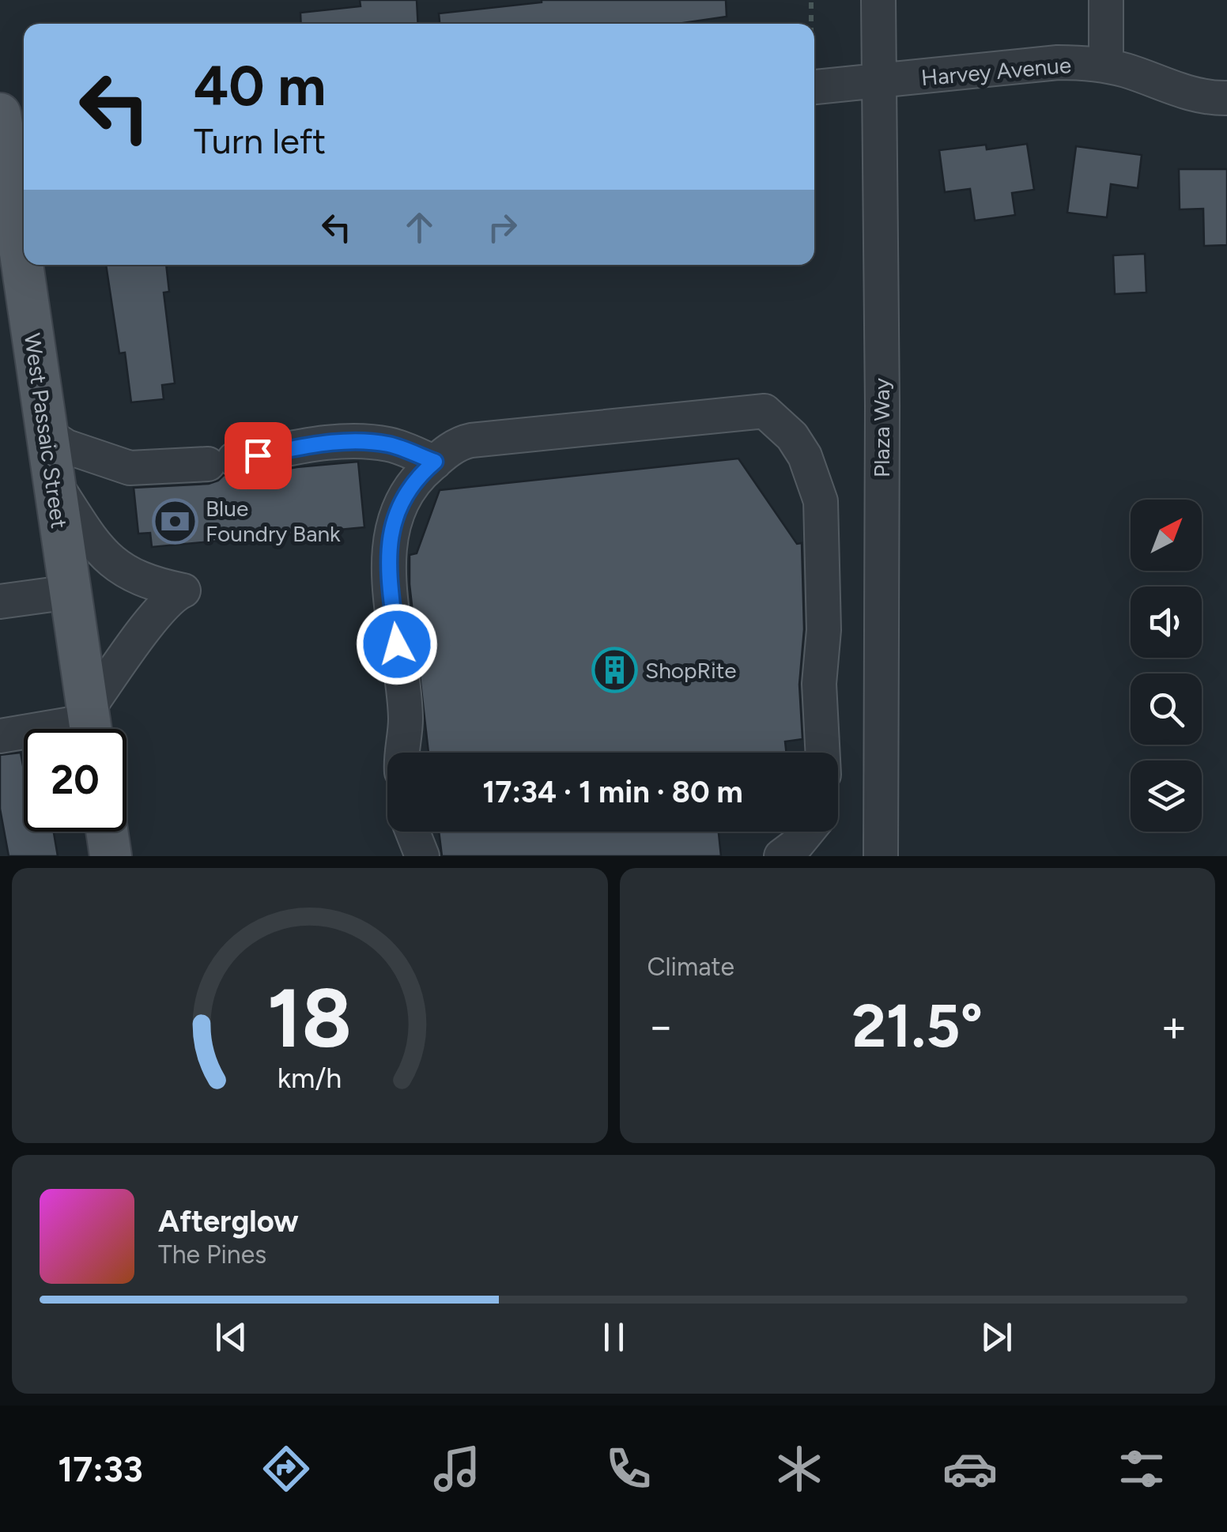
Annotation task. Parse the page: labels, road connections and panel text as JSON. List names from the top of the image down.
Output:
{
  "streets": {
    "main road": ["West Passaic Street"],
    "street": ["Harvey Avenue", "Plaza Way"]
  },
  "crossings": [
    ["Harvey Avenue", "Plaza Way"]
  ],
  "places": {
    "bank": ["Blue Foundry Bank"],
    "building": ["ShopRite"]
  },
  "north": "top right",
  "page": {
    "turn": ["40 m", "Turn left"],
    "limit": "20",
    "trip": "17:34 · 1 min · 80 m",
    "tile": "Climate",
    "heat": ["−", "21.5°", "+"],
    "song": ["Afterglow", "The Pines"],
    "tabs": "17:33",
    "gauge": ["18", "km/h"]
  }
}
